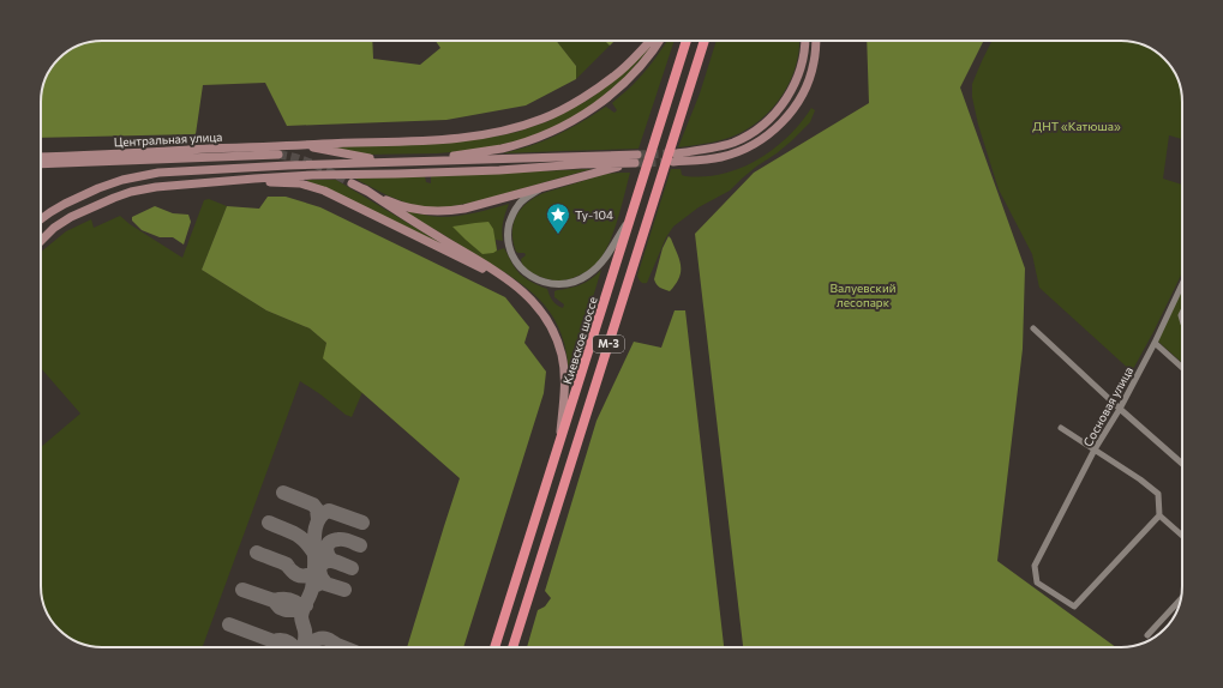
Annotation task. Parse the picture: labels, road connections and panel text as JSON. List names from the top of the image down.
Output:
{
  "streets": {
    "highway": ["Киевское шоссе", "М-3"],
    "main road": ["Центральная улица"],
    "street": ["Сосновая улица"]
  },
  "parks": ["ДНТ «Катюша»", "Валуевский лесопарк"],
  "places": {
    "place": ["Ту-104"]
  }
}
